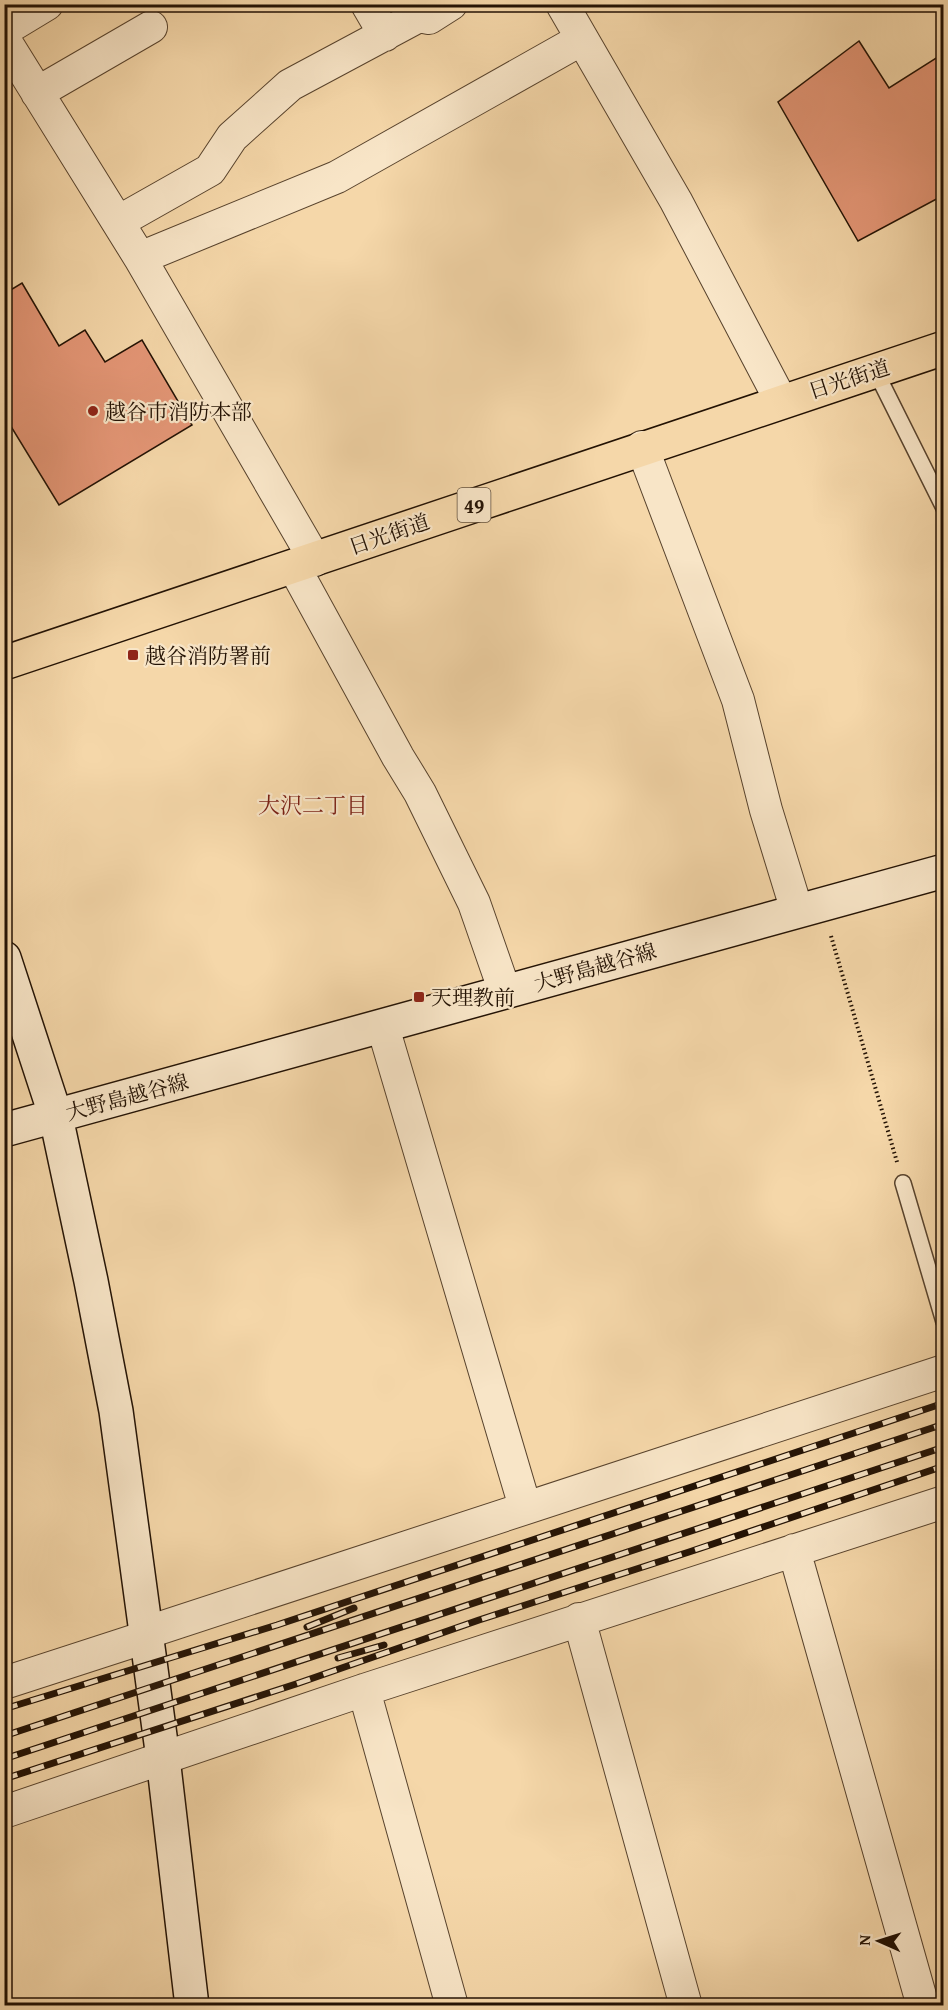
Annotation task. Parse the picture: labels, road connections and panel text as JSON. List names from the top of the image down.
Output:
{
  "streets": {
    "main road": ["日光街道", "49"],
    "street": ["大野島越谷線"]
  },
  "districts": ["大沢二丁目"],
  "places": {
    "other": ["越谷市消防本部"],
    "transit": ["越谷消防署前", "天理教前"]
  },
  "north": "left"
}
